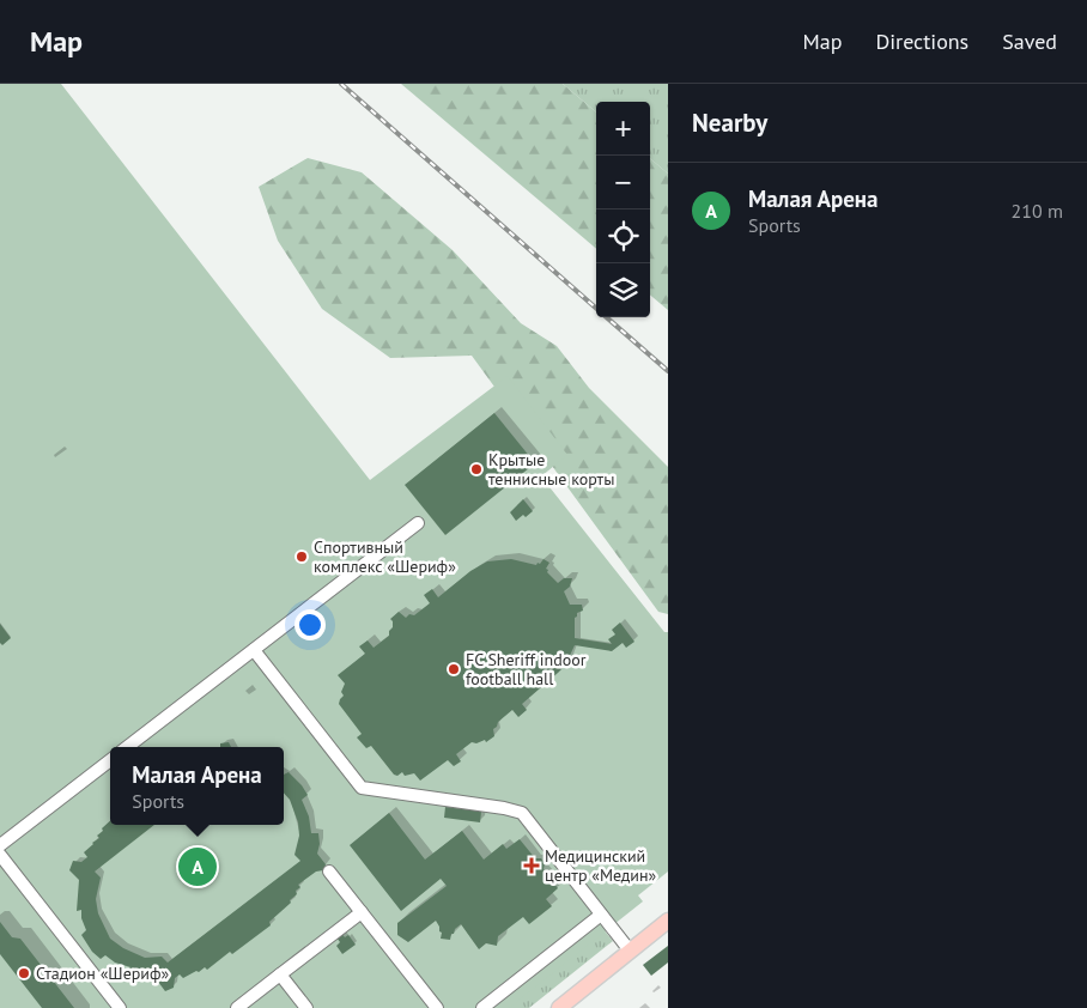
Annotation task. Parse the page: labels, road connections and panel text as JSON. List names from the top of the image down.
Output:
{
  "places": {
    "other": [
      "Крытые теннисные корты",
      "Спортивный комплекс «Шериф»",
      "FC Sheriff indoor football hall",
      "Стадион «Шериф»"
    ],
    "health": ["Медицинский центр «Медин»"]
  },
  "page": {
    "header": "Map",
    "nav": ["Map", "Directions", "Saved"],
    "heading": "Nearby",
    "map_buttons": ["+", "−"],
    "list": [
      {
        "mark": "A",
        "name": "Малая Арена",
        "note": "Sports",
        "value": "210 m"
      }
    ],
    "popup": ["Малая Арена", "Sports"],
    "pins": "A"
  }
}
